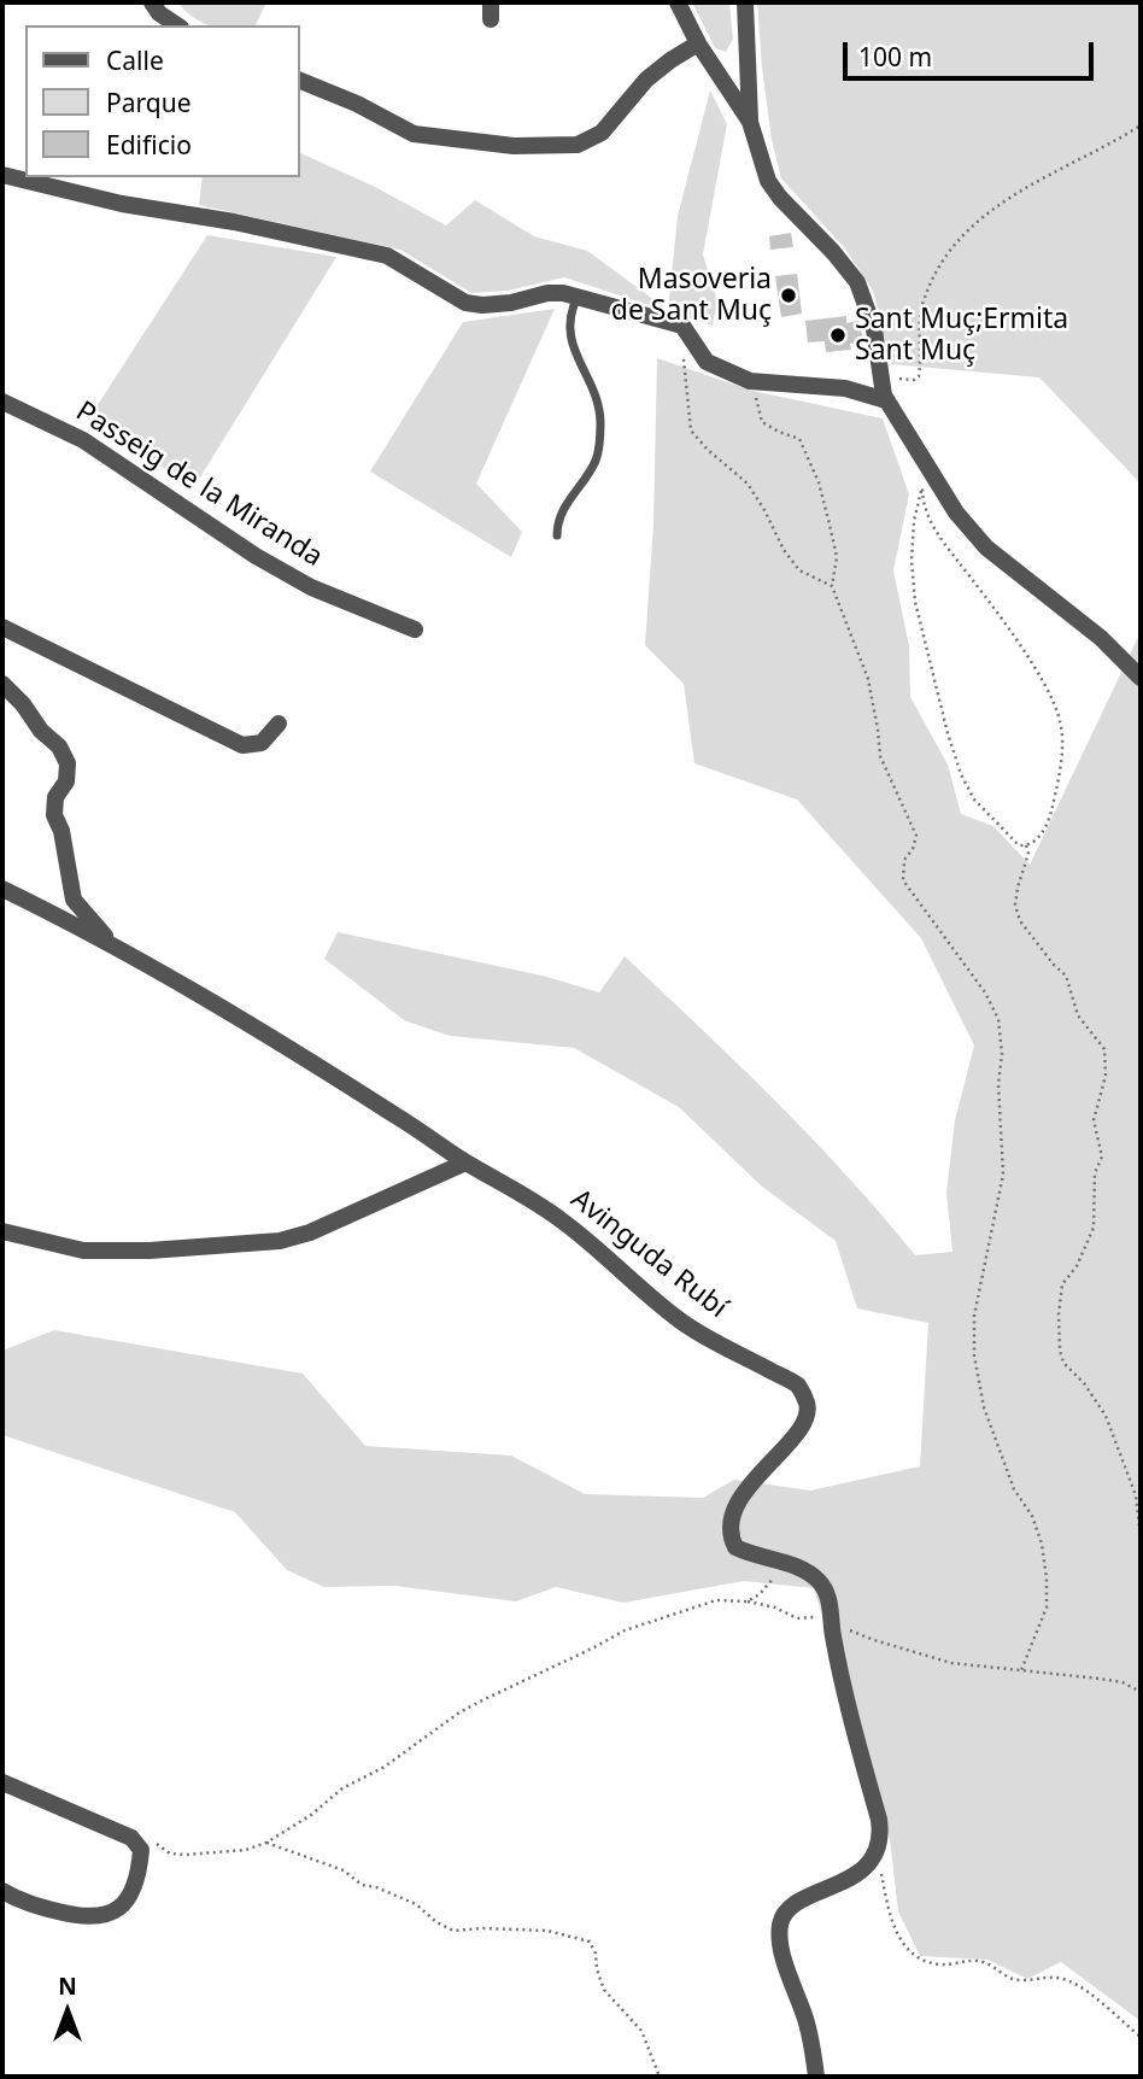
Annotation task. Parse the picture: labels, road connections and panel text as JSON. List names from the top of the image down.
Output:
{
  "streets": {
    "street": ["Passeig de la Miranda", "Avinguda Rubí"]
  },
  "places": ["Masoveria de Sant Muç", "Sant Muç;Ermita Sant Muç"],
  "legend": ["Calle", "Parque", "Edificio"],
  "scale_bar": "100 m",
  "north": "top"
}
